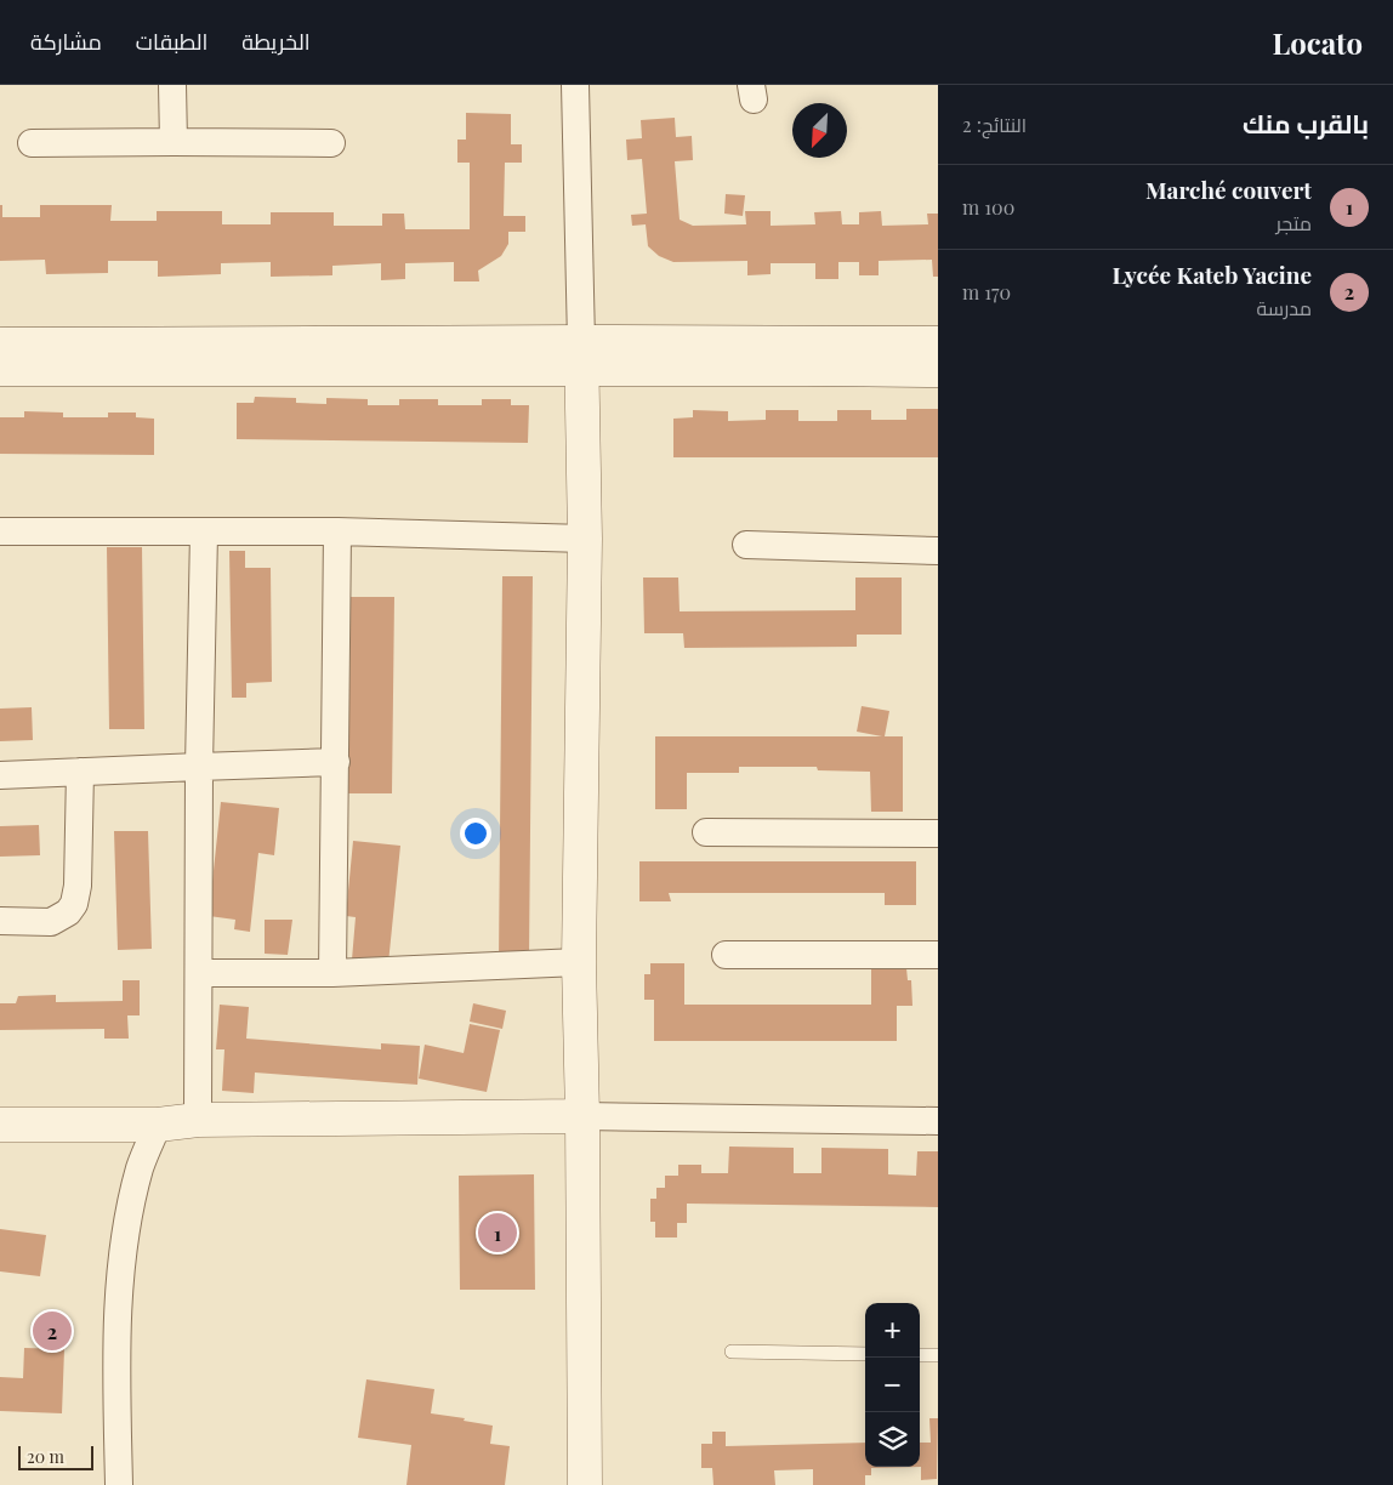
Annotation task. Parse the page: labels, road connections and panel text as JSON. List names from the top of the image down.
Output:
{
  "scale_bar": "20 m",
  "north": "bottom left",
  "page": {
    "header": "Locato",
    "nav": ["الخريطة", "الطبقات", "مشاركة"],
    "heading": ["بالقرب منك", "النتائج: 2"],
    "list": [
      {
        "mark": "1",
        "name": "Marché couvert",
        "note": "متجر",
        "value": "100 m"
      },
      {
        "mark": "2",
        "name": "Lycée Kateb Yacine",
        "note": "مدرسة",
        "value": "170 m"
      }
    ],
    "pins": ["1", "2"],
    "map_buttons": ["+", "−"],
    "scale": "20 m"
  }
}
